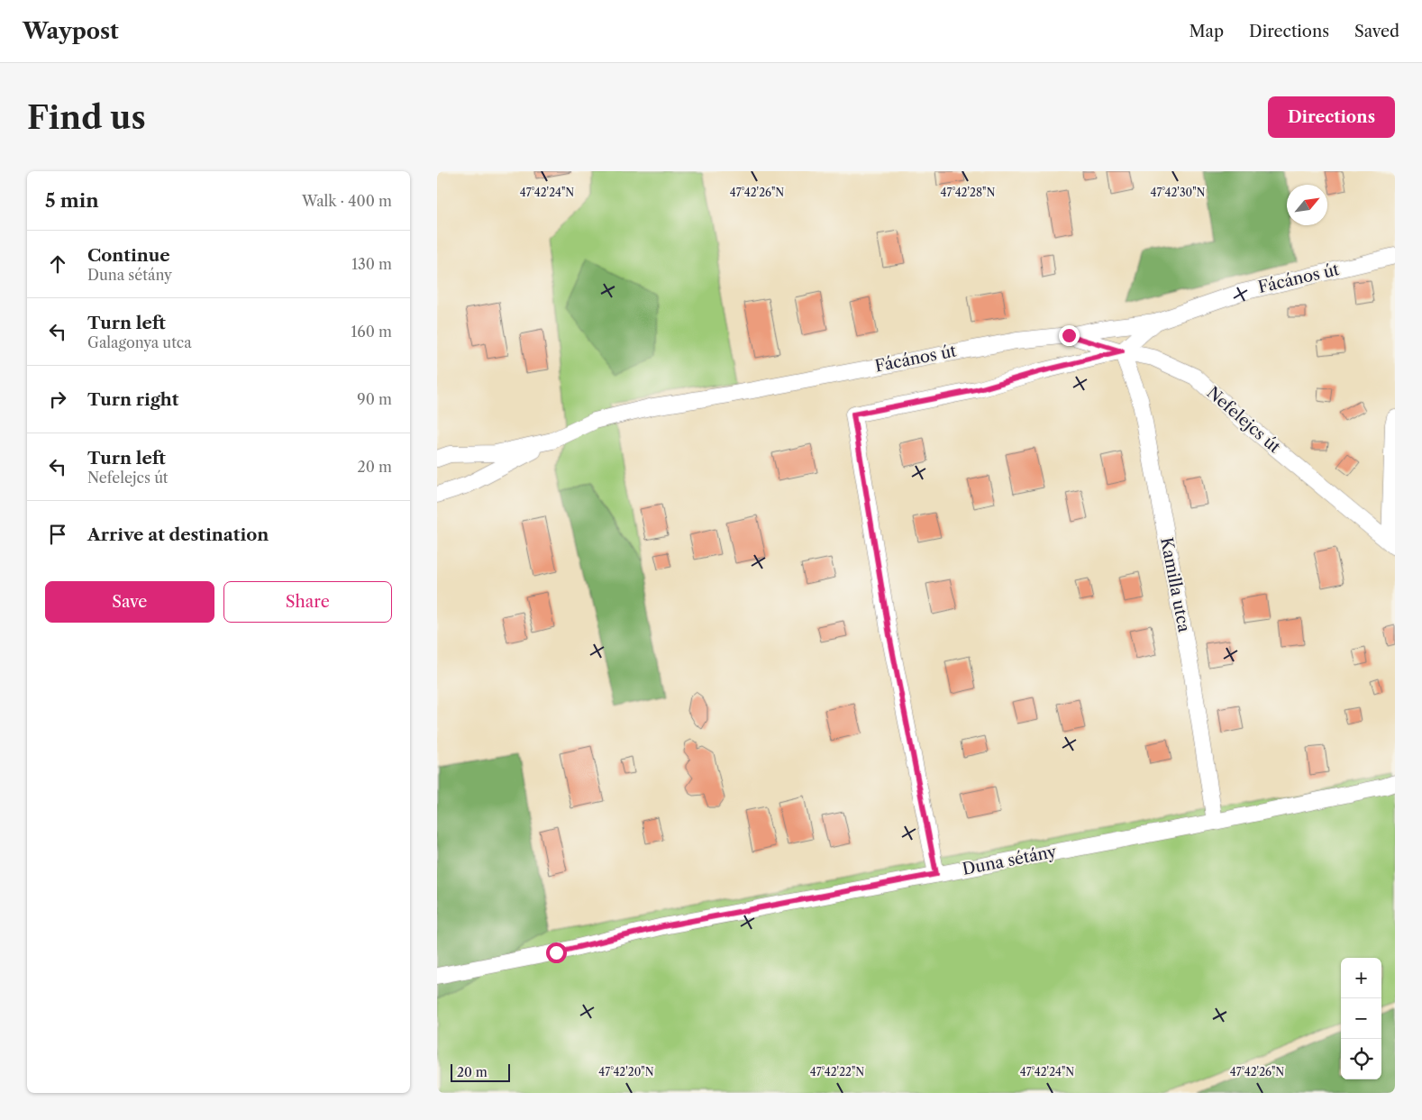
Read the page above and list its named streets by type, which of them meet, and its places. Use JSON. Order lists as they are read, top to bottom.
{
  "streets": {
    "street": [
      "Fácános út",
      "Nefelejcs út",
      "Kamilla utca",
      "Duna sétány"
    ]
  },
  "crossings": [
    ["Fácános út", "Nefelejcs út"],
    ["Nefelejcs út", "Kamilla utca"],
    ["Kamilla utca", "Duna sétány"]
  ],
  "scale_bar": "20 m",
  "north": "top right",
  "page": {
    "header": "Waypost",
    "nav": ["Map", "Directions", "Saved"],
    "buttons": [
      "Directions",
      ["Save", "Share"]
    ],
    "title": "Find us",
    "heading": ["5 min", "Walk · 400 m"],
    "list": [
      ["Continue", "Duna sétány", "130 m"],
      ["Turn left", "Galagonya utca", "160 m"],
      ["Turn right", "90 m"],
      ["Turn left", "Nefelejcs út", "20 m"],
      "Arrive at destination"
    ],
    "map_buttons": ["+", "−"],
    "scale": "20 m"
  },
  "coordinates": [
    "47°42'24\"N",
    "47°42'26\"N",
    "47°42'28\"N",
    "47°42'30\"N",
    "47°42'20\"N",
    "47°42'22\"N"
  ]
}
